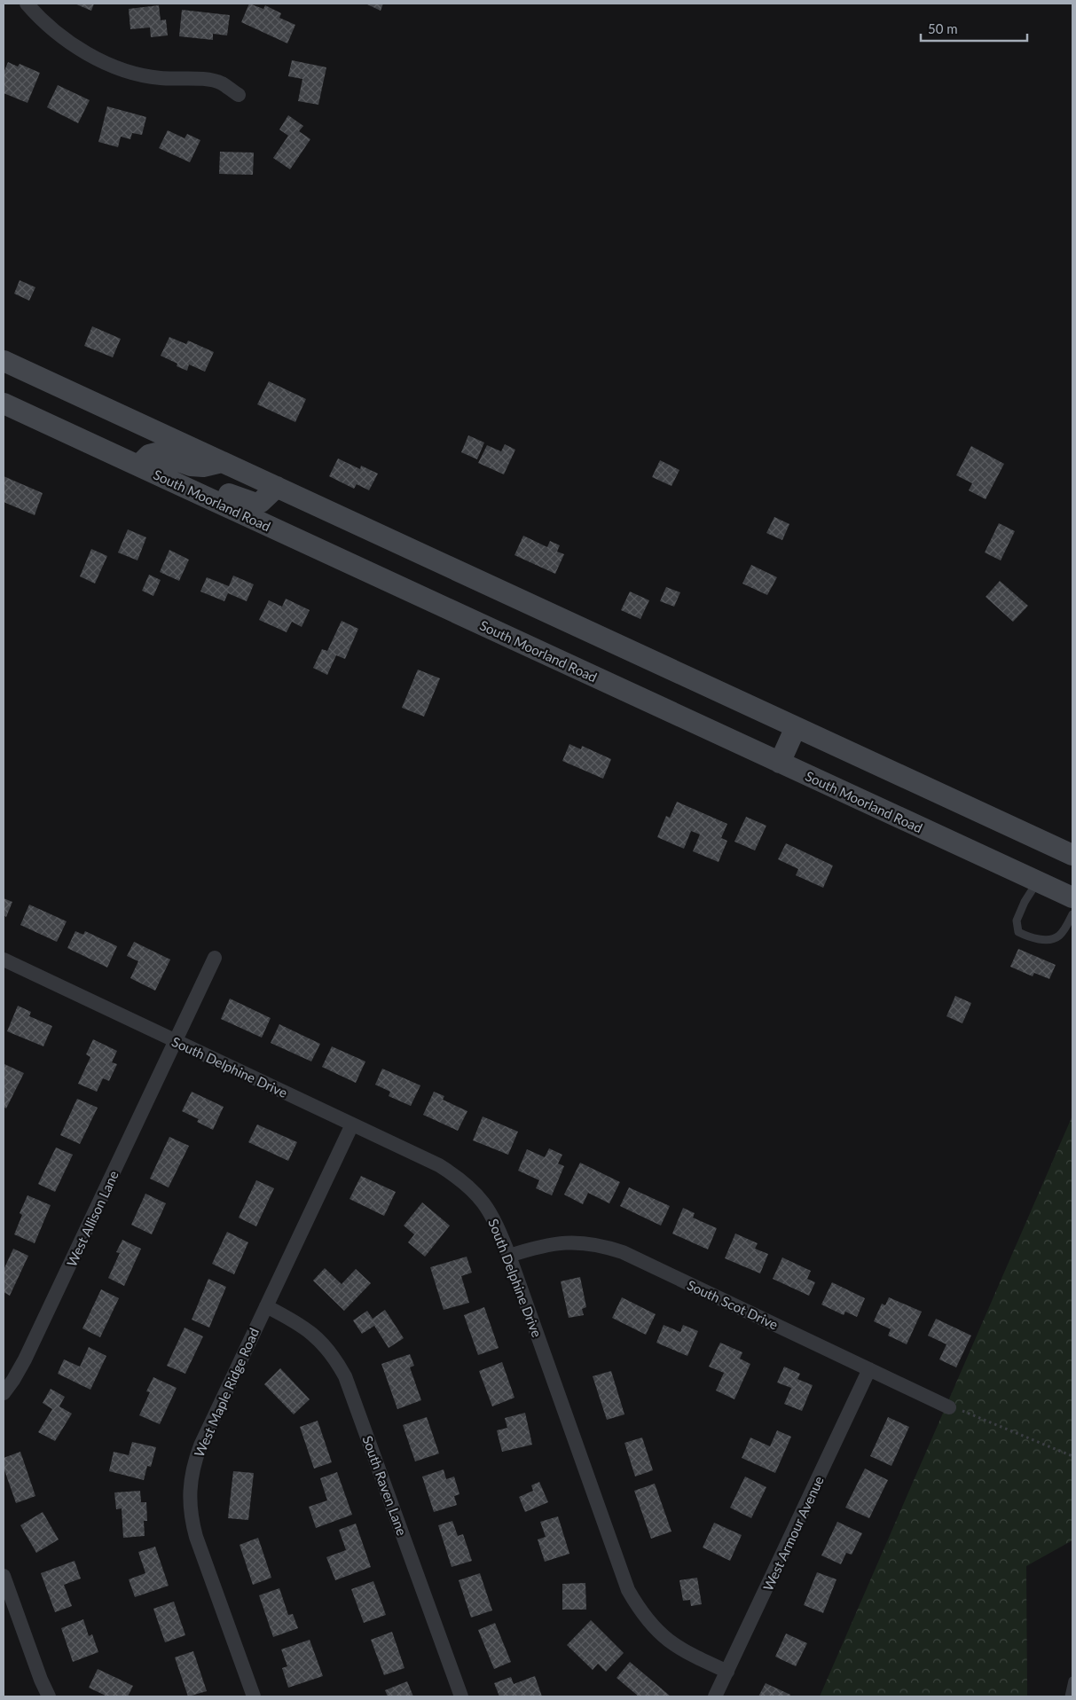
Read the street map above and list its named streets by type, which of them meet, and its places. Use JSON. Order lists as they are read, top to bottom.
{
  "streets": {
    "main road": ["South Moorland Road"],
    "street": [
      "South Delphine Drive",
      "West Allison Lane",
      "South Scot Drive",
      "West Maple Ridge Road",
      "South Raven Lane",
      "West Armour Avenue"
    ]
  },
  "crossings": [
    ["South Delphine Drive", "West Allison Lane"],
    ["South Delphine Drive", "South Scot Drive"],
    ["South Delphine Drive", "West Maple Ridge Road"],
    ["South Delphine Drive", "West Armour Avenue"],
    ["South Scot Drive", "West Armour Avenue"],
    ["West Maple Ridge Road", "South Raven Lane"]
  ],
  "scale_bar": "50 m"
}
